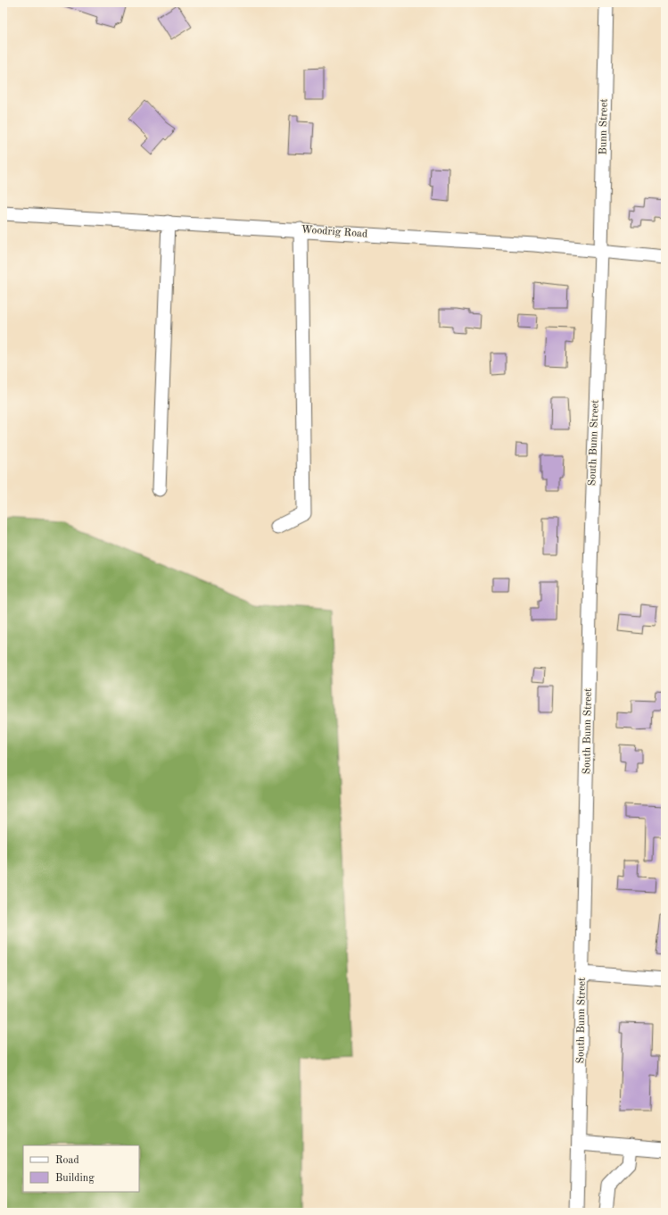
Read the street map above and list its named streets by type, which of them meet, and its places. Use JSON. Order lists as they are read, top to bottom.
{
  "streets": {
    "street": ["Bunn Street", "Woodrig Road", "South Bunn Street"]
  },
  "crossings": [
    ["Bunn Street", "Woodrig Road"],
    ["Bunn Street", "South Bunn Street"],
    ["Woodrig Road", "South Bunn Street"]
  ],
  "legend": ["Road", "Building"]
}
